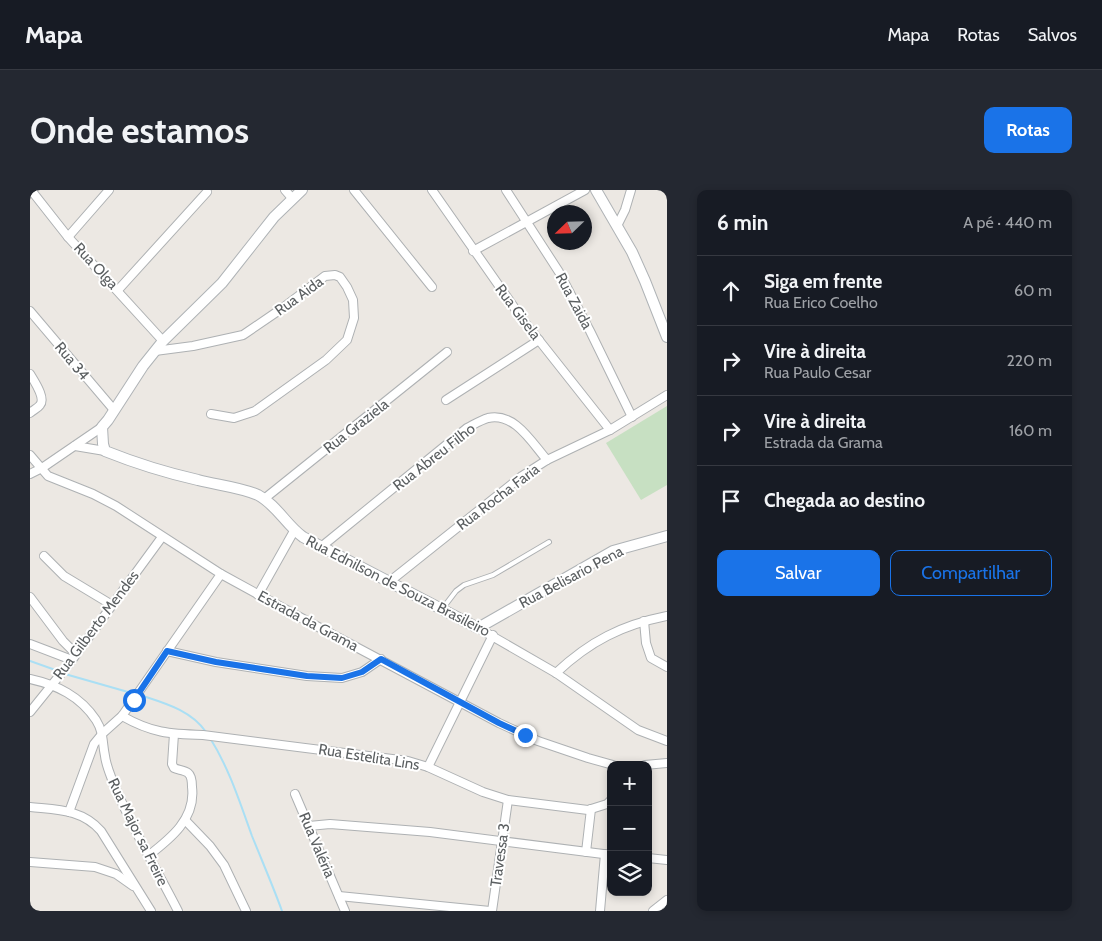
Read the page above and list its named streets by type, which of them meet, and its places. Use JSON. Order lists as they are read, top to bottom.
{
  "streets": {
    "street": [
      "Rua Olga",
      "Rua Aida",
      "Rua Zaida",
      "Rua Gisela",
      "Rua 34",
      "Rua Graziela",
      "Rua Abreu Filho",
      "Rua Rocha Faria",
      "Rua Belisario Pena",
      "Rua Ednilson de Souza Brasileiro",
      "Estrada da Grama",
      "Rua Gilberto Mendes",
      "Rua Estelita Lins",
      "Rua Major sa Freire",
      "Rua Valéria",
      "Travessa 3"
    ]
  },
  "crossings": [
    ["Rua Zaida", "Rua Rocha Faria"],
    ["Rua Gisela", "Rua Rocha Faria"],
    ["Rua Graziela", "Rua Ednilson de Souza Brasileiro"],
    ["Rua Abreu Filho", "Rua Rocha Faria"],
    ["Rua Abreu Filho", "Rua Ednilson de Souza Brasileiro"],
    ["Rua Rocha Faria", "Rua Ednilson de Souza Brasileiro"],
    ["Rua Belisario Pena", "Rua Ednilson de Souza Brasileiro"],
    ["Estrada da Grama", "Rua Gilberto Mendes"],
    ["Rua Gilberto Mendes", "Rua Major sa Freire"],
    ["Rua Estelita Lins", "Travessa 3"],
    ["Rua Valéria", "Travessa 3"]
  ],
  "north": "bottom left",
  "page": {
    "header": "Mapa",
    "nav": ["Mapa", "Rotas", "Salvos"],
    "buttons": [
      "Rotas",
      ["Salvar", "Compartilhar"]
    ],
    "title": "Onde estamos",
    "heading": ["6 min", "A pé · 440 m"],
    "list": [
      ["Siga em frente", "Rua Erico Coelho", "60 m"],
      ["Vire à direita", "Rua Paulo Cesar", "220 m"],
      ["Vire à direita", "Estrada da Grama", "160 m"],
      "Chegada ao destino"
    ],
    "map_buttons": ["+", "−"]
  }
}
